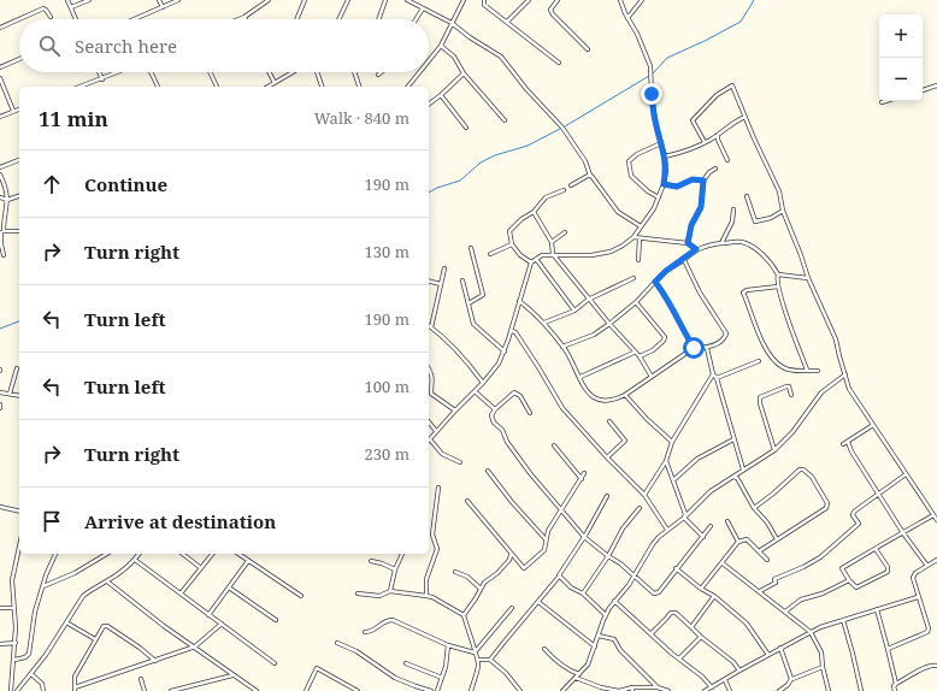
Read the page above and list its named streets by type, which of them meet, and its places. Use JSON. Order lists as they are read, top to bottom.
{
  "page": {
    "map_buttons": ["+", "−"],
    "search": "Search here",
    "heading": ["11 min", "Walk · 840 m"],
    "list": [
      ["Continue", "190 m"],
      ["Turn right", "130 m"],
      ["Turn left", "190 m"],
      ["Turn left", "100 m"],
      ["Turn right", "230 m"],
      "Arrive at destination"
    ]
  }
}
